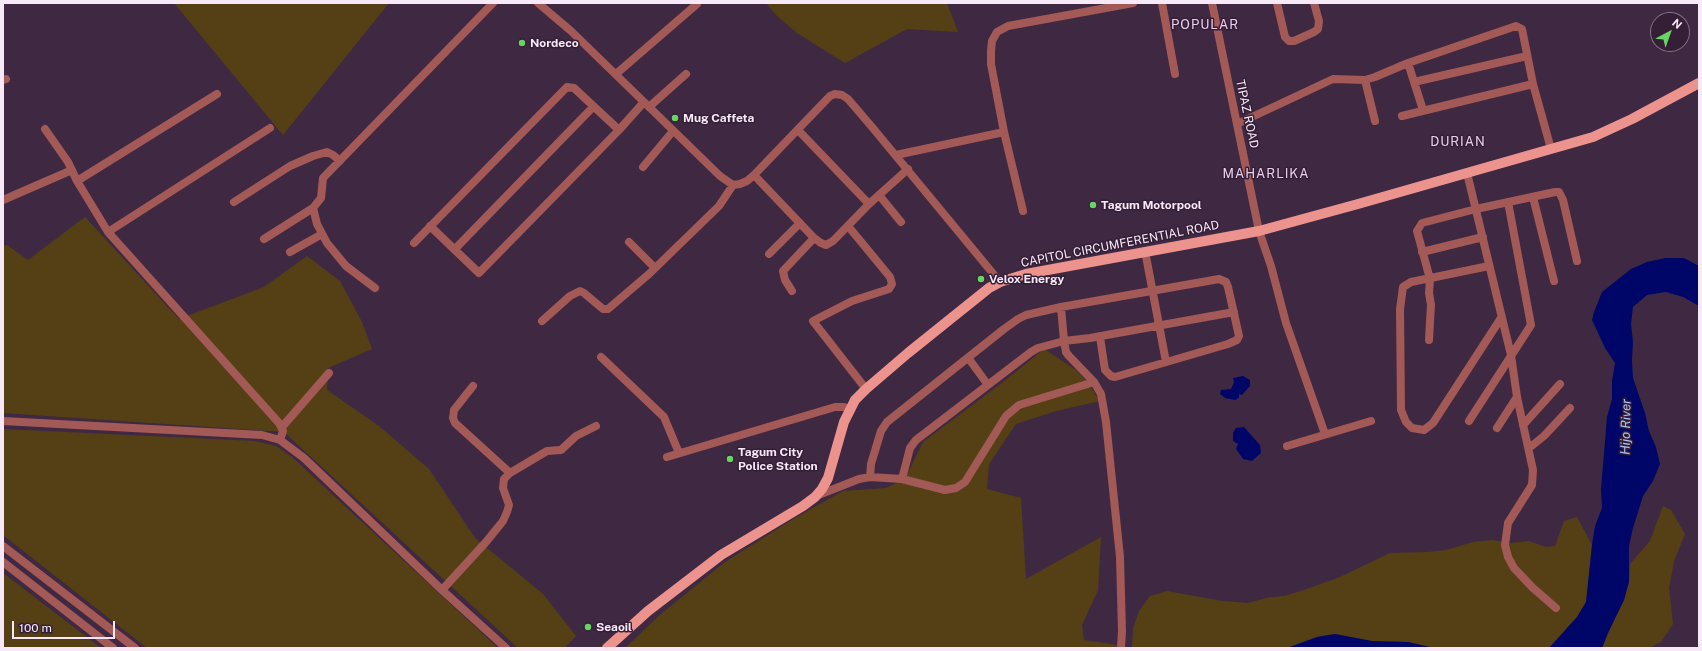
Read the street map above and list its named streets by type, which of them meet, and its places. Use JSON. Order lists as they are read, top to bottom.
{
  "streets": {
    "main road": ["CAPITOL CIRCUMFERENTIAL ROAD"],
    "street": ["TIPAZ ROAD"]
  },
  "crossings": [
    ["TIPAZ ROAD", "CAPITOL CIRCUMFERENTIAL ROAD"]
  ],
  "districts": ["POPULAR", "DURIAN", "MAHARLIKA"],
  "water": ["Hijo River"],
  "places": [
    "Nordeco",
    "Mug Caffeta",
    "Tagum Motorpool",
    "Velox Energy",
    "Tagum City Police Station",
    "Seaoil"
  ],
  "scale_bar": "100 m",
  "north": "top right"
}
